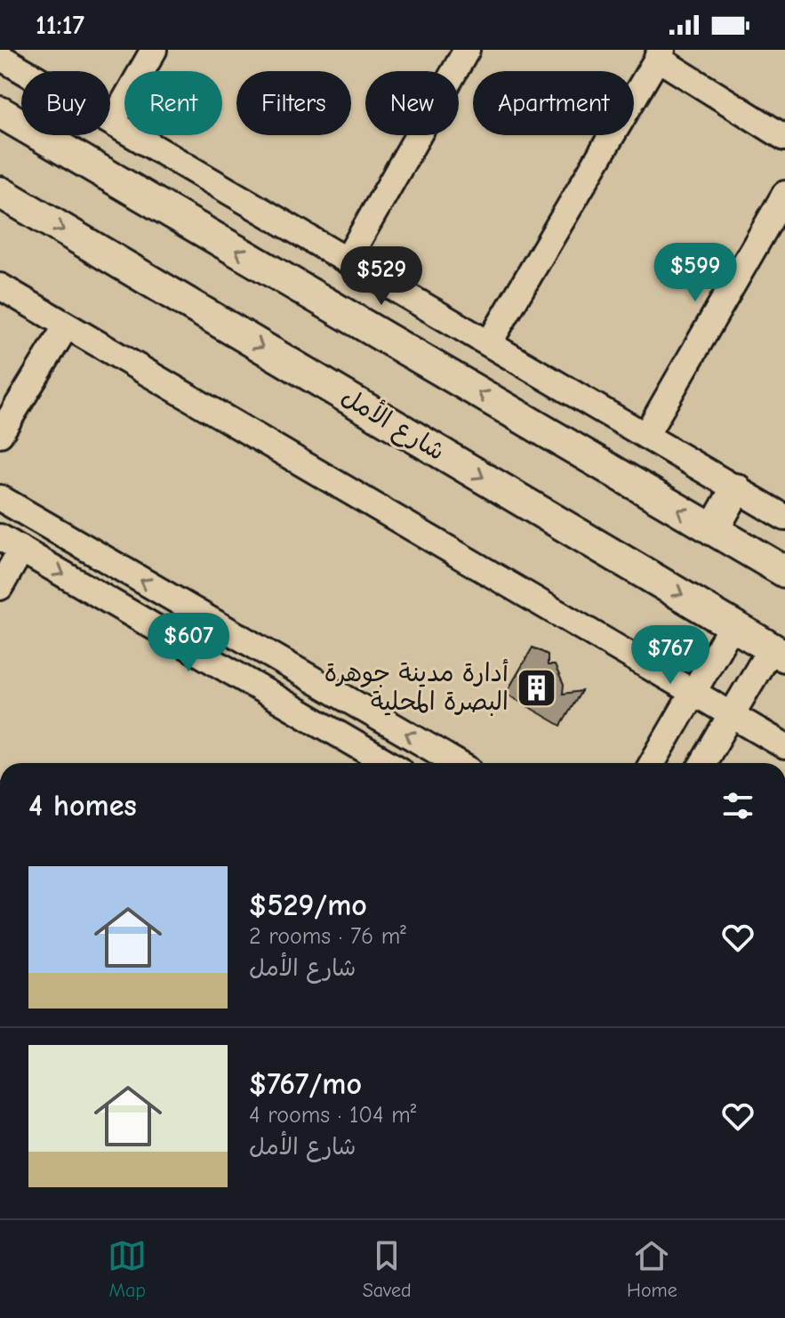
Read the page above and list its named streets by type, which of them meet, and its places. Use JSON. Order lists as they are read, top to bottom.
{
  "streets": {
    "main road": ["شارع الأمل"]
  },
  "places": {
    "building": ["أدارة مدينة جوهرة البصرة المحلية"]
  },
  "page": {
    "status": "11:17",
    "chip": [
      "Buy",
      "Rent",
      "Filters",
      "New",
      "Apartment"
    ],
    "price": [
      "$599",
      "$529",
      "$607",
      "$767"
    ],
    "heading": "4 homes",
    "list": [
      {
        "name": "$529/mo",
        "note": "2 rooms · 76 m² · شارع الأمل"
      },
      {
        "name": "$767/mo",
        "note": "4 rooms · 104 m² · شارع الأمل"
      }
    ],
    "tabs": ["Map", "Saved", "Home"]
  }
}
